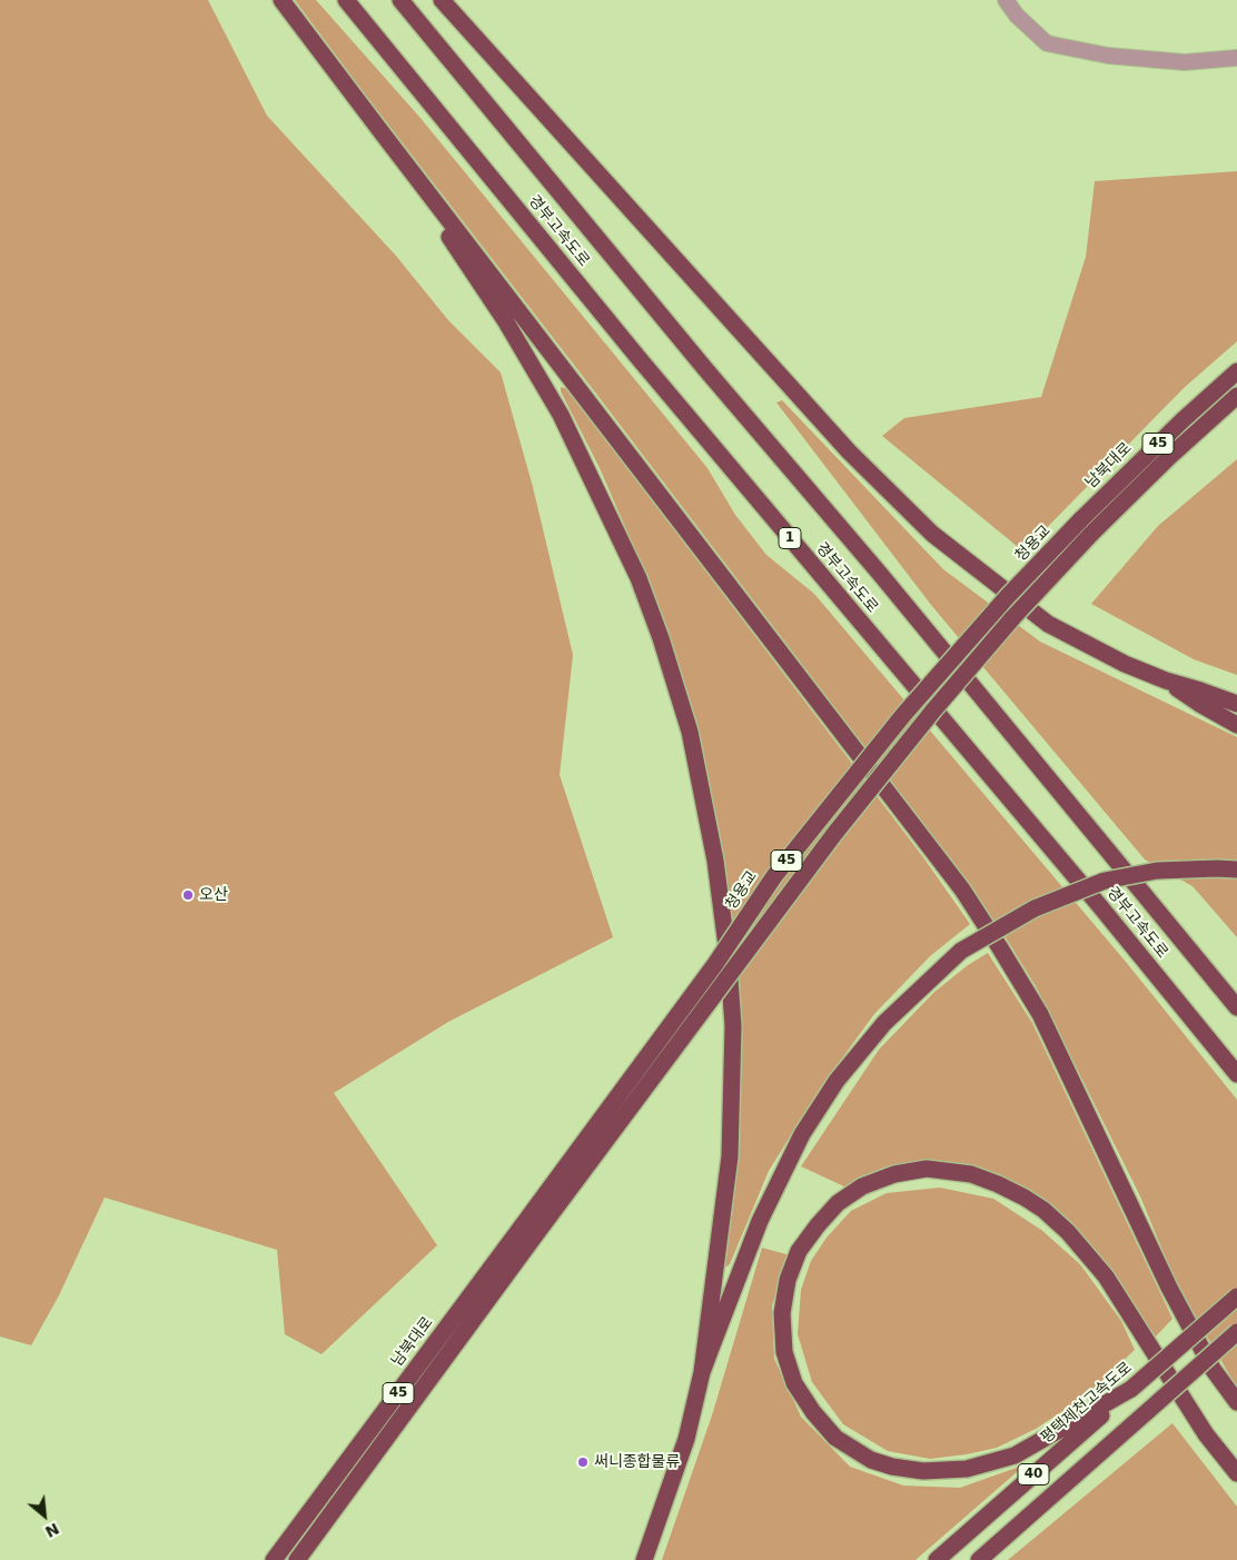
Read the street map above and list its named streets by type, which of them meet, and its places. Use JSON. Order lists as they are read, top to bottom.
{
  "streets": {
    "highway": [
      "경부고속도로",
      "45",
      "남북대로",
      "1",
      "청용교",
      "평택제천고속도로",
      "40"
    ]
  },
  "crossings": [
    ["45", "남북대로"],
    ["45", "청용교"],
    ["남북대로", "청용교"]
  ],
  "places": ["오산", "써니종합물류"],
  "north": "bottom right"
}
